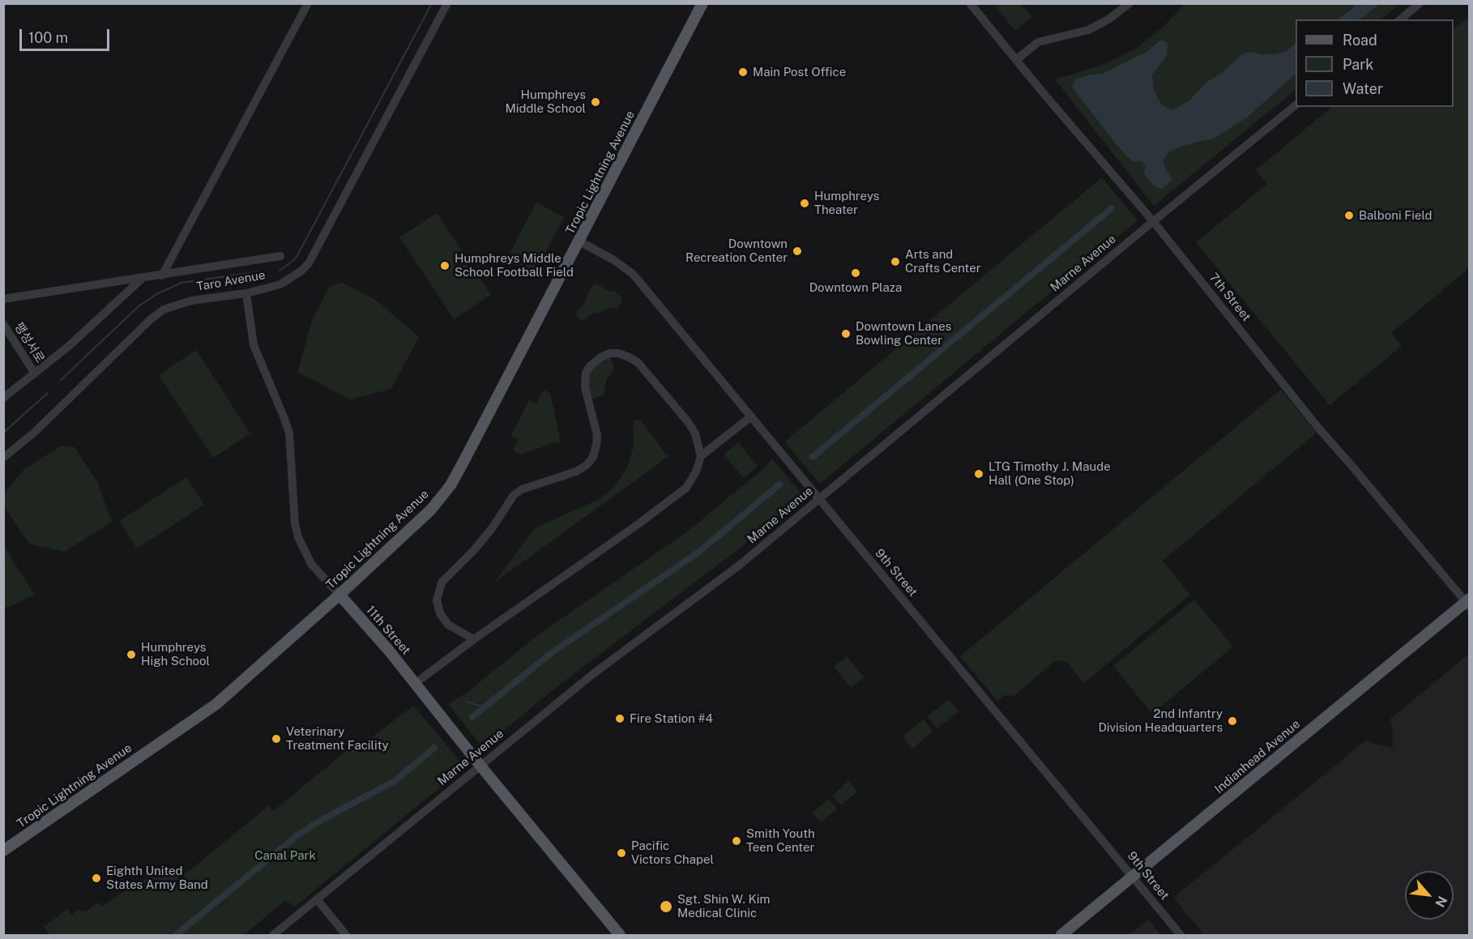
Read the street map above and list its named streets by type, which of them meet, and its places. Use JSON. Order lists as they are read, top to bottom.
{
  "streets": {
    "main road": ["Tropic Lightning Avenue", "11th Street", "Indianhead Avenue"],
    "street": [
      "Marne Avenue",
      "Taro Avenue",
      "7th Street",
      "팽성서로",
      "9th Street"
    ]
  },
  "crossings": [
    ["Tropic Lightning Avenue", "9th Street"],
    ["Tropic Lightning Avenue", "11th Street"],
    ["Marne Avenue", "7th Street"],
    ["Marne Avenue", "9th Street"],
    ["Marne Avenue", "11th Street"],
    ["Taro Avenue", "11th Street"],
    ["7th Street", "Indianhead Avenue"],
    ["9th Street", "Indianhead Avenue"]
  ],
  "parks": ["Canal Park"],
  "places": [
    "Main Post Office",
    "Humphreys Middle School",
    "Humphreys Theater",
    "Balboni Field",
    "Downtown Recreation Center",
    "Arts and Crafts Center",
    "Humphreys Middle School Football Field",
    "Downtown Plaza",
    "Downtown Lanes Bowling Center",
    "LTG Timothy J. Maude Hall (One Stop)",
    "Humphreys High School",
    "Fire Station #4",
    "2nd Infantry Division Headquarters",
    "Veterinary Treatment Facility",
    "Smith Youth Teen Center",
    "Pacific Victors Chapel",
    "Eighth United States Army Band",
    "Sgt. Shin W. Kim Medical Clinic"
  ],
  "legend": ["Road", "Park", "Water"],
  "scale_bar": "100 m",
  "north": "bottom right"
}
